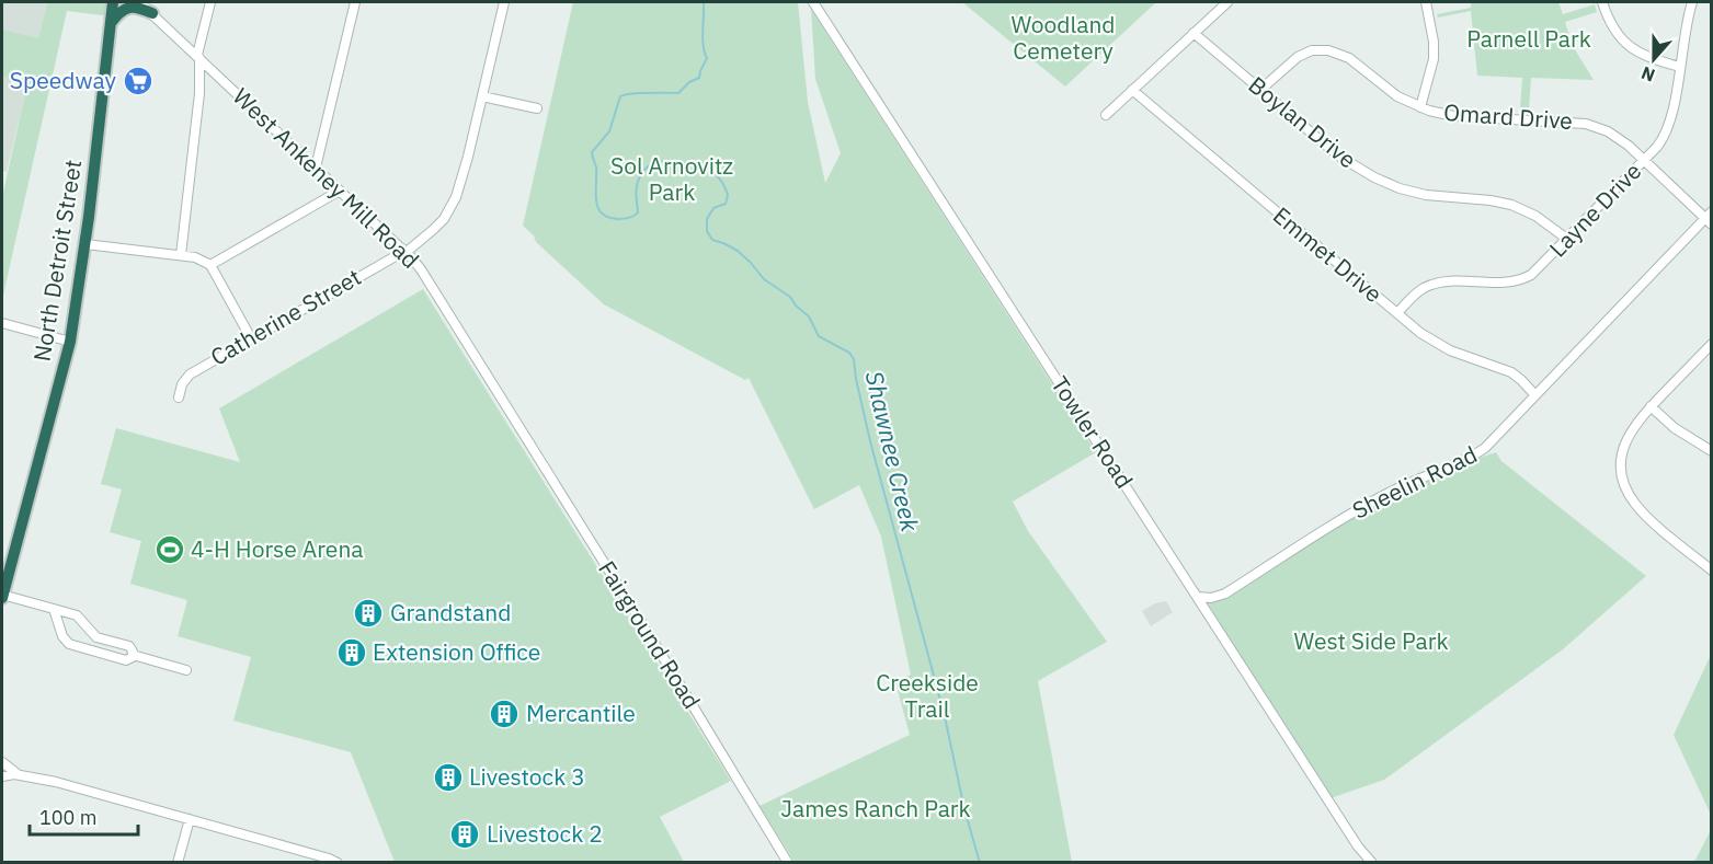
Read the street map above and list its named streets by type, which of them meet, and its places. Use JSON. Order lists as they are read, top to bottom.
{
  "streets": {
    "highway": ["North Detroit Street"],
    "street": [
      "Omard Drive",
      "Boylan Drive",
      "West Ankeney Mill Road",
      "Layne Drive",
      "Emmet Drive",
      "Catherine Street",
      "Towler Road",
      "Sheelin Road",
      "Fairground Road"
    ]
  },
  "crossings": [
    ["Omard Drive", "Boylan Drive"],
    ["Omard Drive", "Layne Drive"],
    ["Omard Drive", "Sheelin Road"],
    ["Boylan Drive", "Layne Drive"],
    ["West Ankeney Mill Road", "Catherine Street"],
    ["West Ankeney Mill Road", "Fairground Road"],
    ["Layne Drive", "Emmet Drive"],
    ["Emmet Drive", "Sheelin Road"],
    ["Towler Road", "Sheelin Road"]
  ],
  "water": ["Shawnee Creek"],
  "parks": [
    "Woodland Cemetery",
    "Parnell Park",
    "Sol Arnovitz Park",
    "West Side Park",
    "Creekside Trail",
    "James Ranch Park"
  ],
  "places": {
    "supermarket": ["Speedway"],
    "sports": ["4-H Horse Arena"],
    "building": [
      "Grandstand",
      "Extension Office",
      "Mercantile",
      "Livestock 3",
      "Livestock 2"
    ]
  },
  "scale_bar": "100 m",
  "north": "bottom"
}
